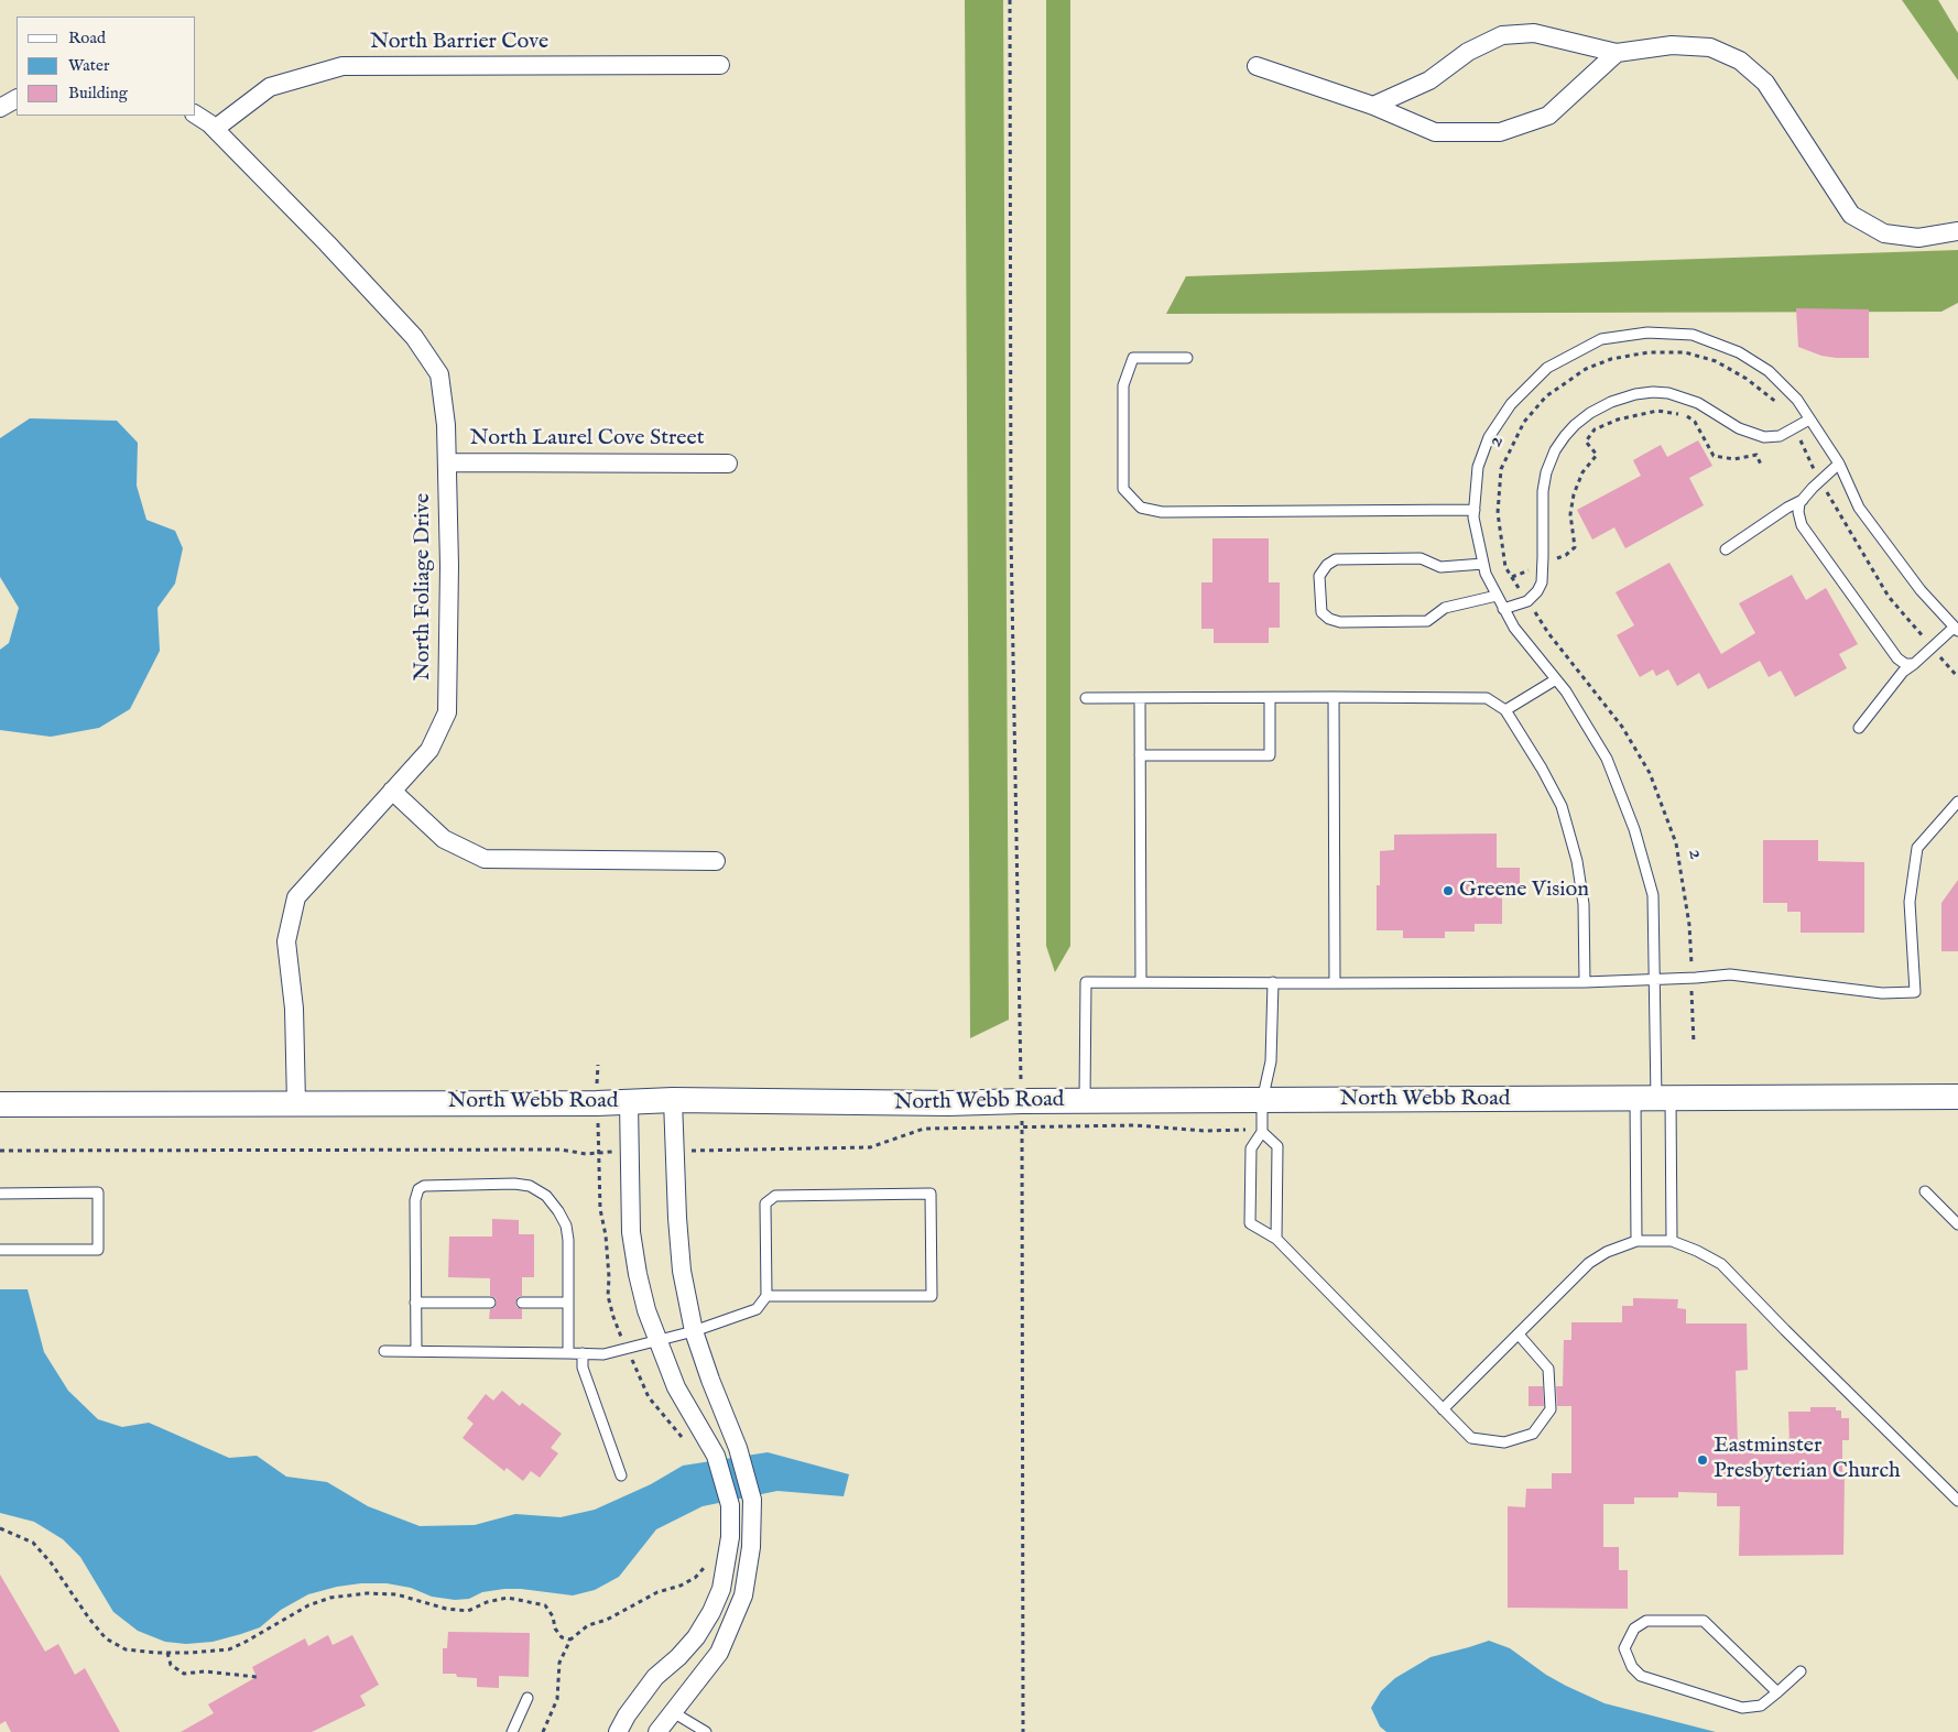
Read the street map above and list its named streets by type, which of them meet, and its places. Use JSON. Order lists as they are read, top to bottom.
{
  "streets": {
    "main road": ["North Webb Road"],
    "street": ["North Barrier Cove", "North Laurel Cove Street", "North Foliage Drive"],
    "path": ["2"]
  },
  "crossings": [
    ["North Barrier Cove", "North Foliage Drive"],
    ["North Laurel Cove Street", "North Foliage Drive"],
    ["North Foliage Drive", "North Webb Road"]
  ],
  "places": ["Greene Vision", "Eastminster Presbyterian Church"],
  "legend": ["Road", "Water", "Building"]
}
